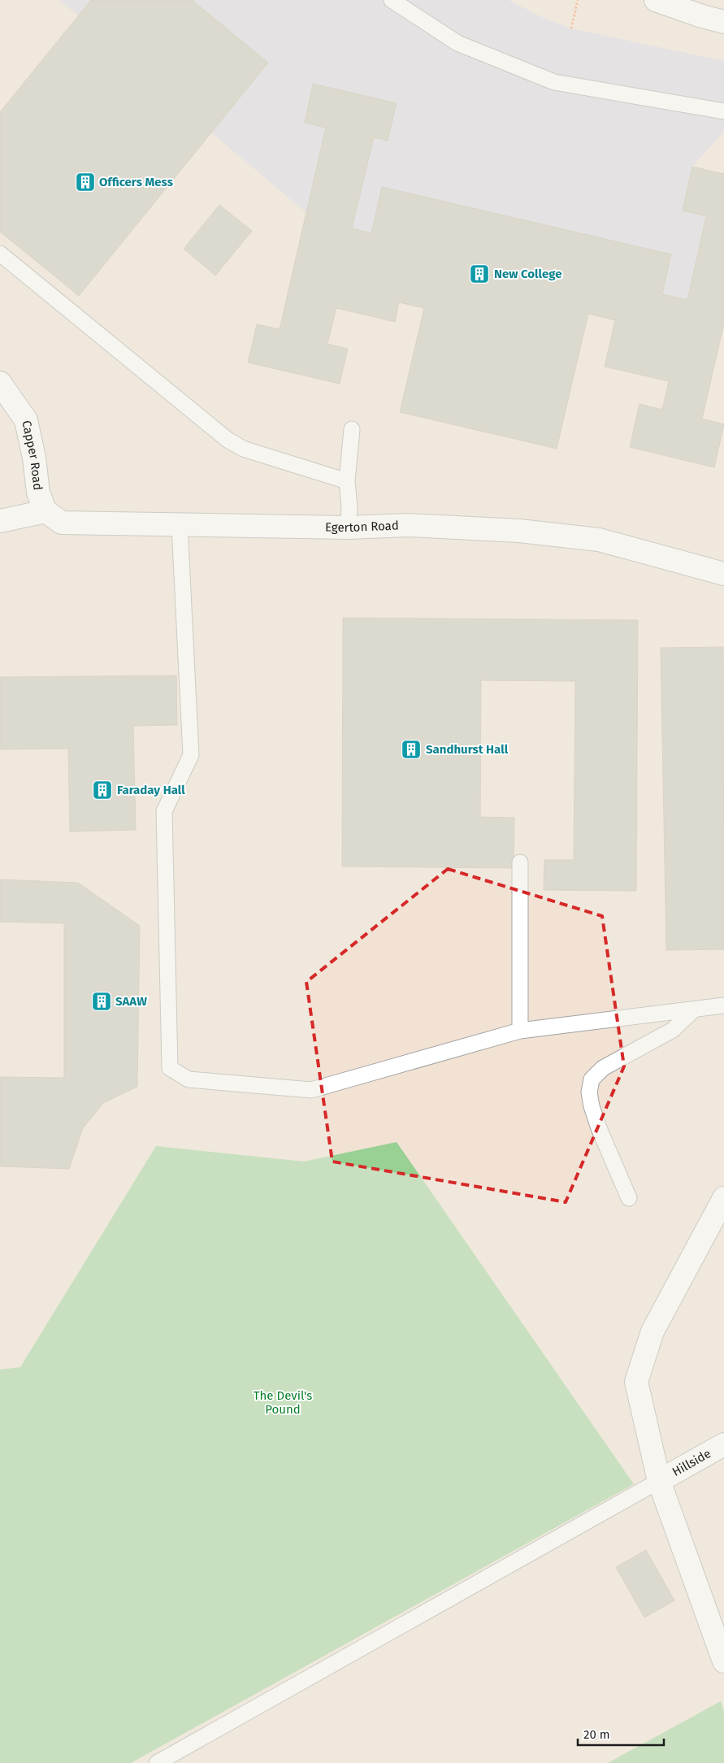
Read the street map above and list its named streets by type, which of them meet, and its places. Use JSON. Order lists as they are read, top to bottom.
{
  "streets": {
    "street": ["Capper Road", "Egerton Road", "Hillside"]
  },
  "crossings": [
    ["Capper Road", "Egerton Road"]
  ],
  "parks": ["The Devil's Pound"],
  "places": {
    "building": [
      "Officers Mess",
      "New College",
      "Sandhurst Hall",
      "Faraday Hall",
      "SAAW"
    ]
  },
  "scale_bar": "20 m"
}
